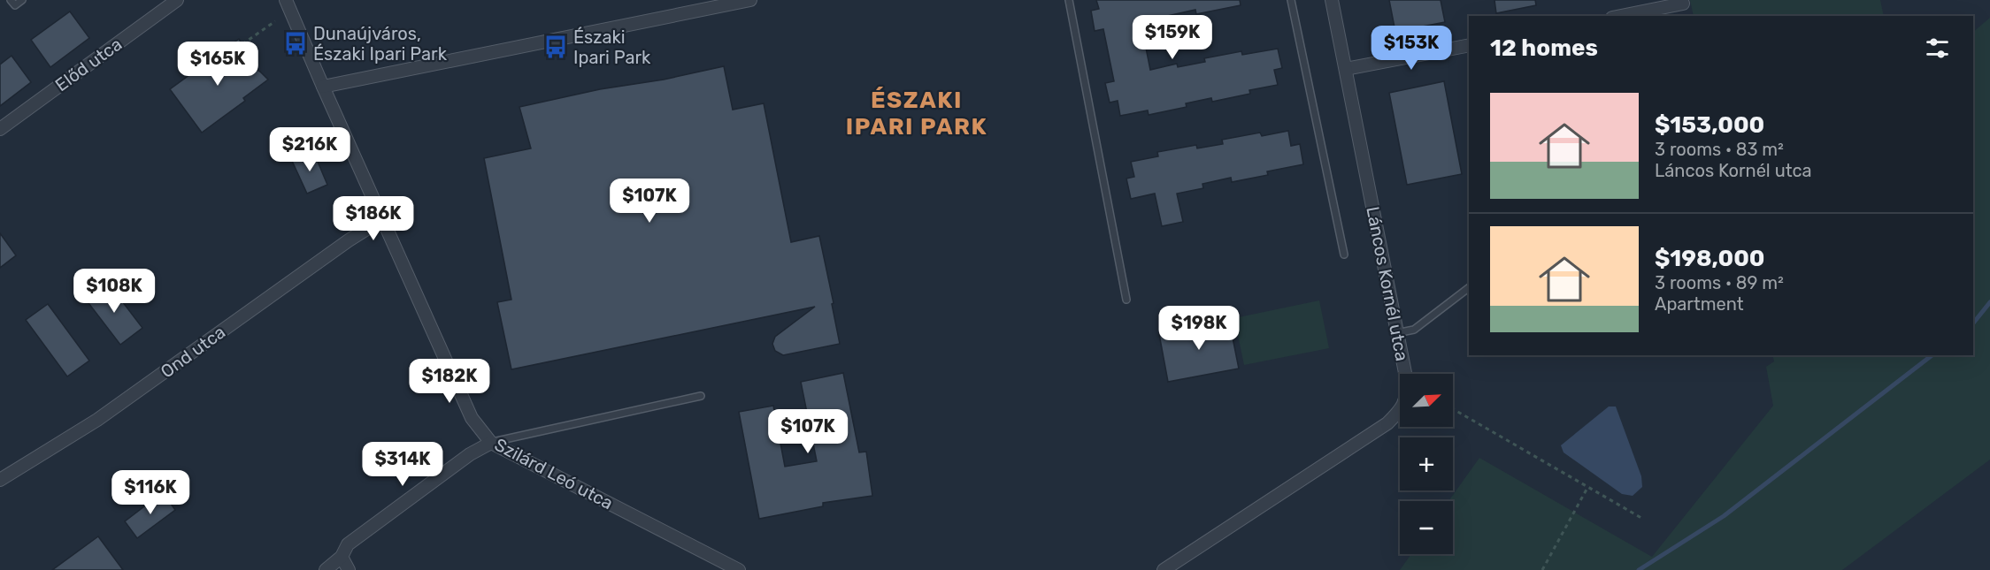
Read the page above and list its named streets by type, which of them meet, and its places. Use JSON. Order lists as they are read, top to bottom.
{
  "streets": {
    "street": [
      "Előd utca",
      "Láncos Kornél utca",
      "Ond utca",
      "Szilárd Leó utca"
    ]
  },
  "crossings": [
    ["Ond utca", "Szilárd Leó utca"]
  ],
  "districts": ["ÉSZAKI IPARI PARK"],
  "places": {
    "bus stop": ["Dunaújváros, Északi Ipari Park", "Északi Ipari Park"]
  },
  "north": "top right",
  "page": {
    "price": [
      "$159K",
      "$153K",
      "$165K",
      "$216K",
      "$107K",
      "$186K",
      "$108K",
      "$198K",
      "$182K",
      "$107K",
      "$314K",
      "$116K"
    ],
    "heading": "12 homes",
    "list": [
      {
        "name": "$153,000",
        "note": "3 rooms · 83 m² · Láncos Kornél utca"
      },
      {
        "name": "$198,000",
        "note": "3 rooms · 89 m² · Apartment"
      }
    ],
    "map_buttons": ["+", "−"]
  }
}
